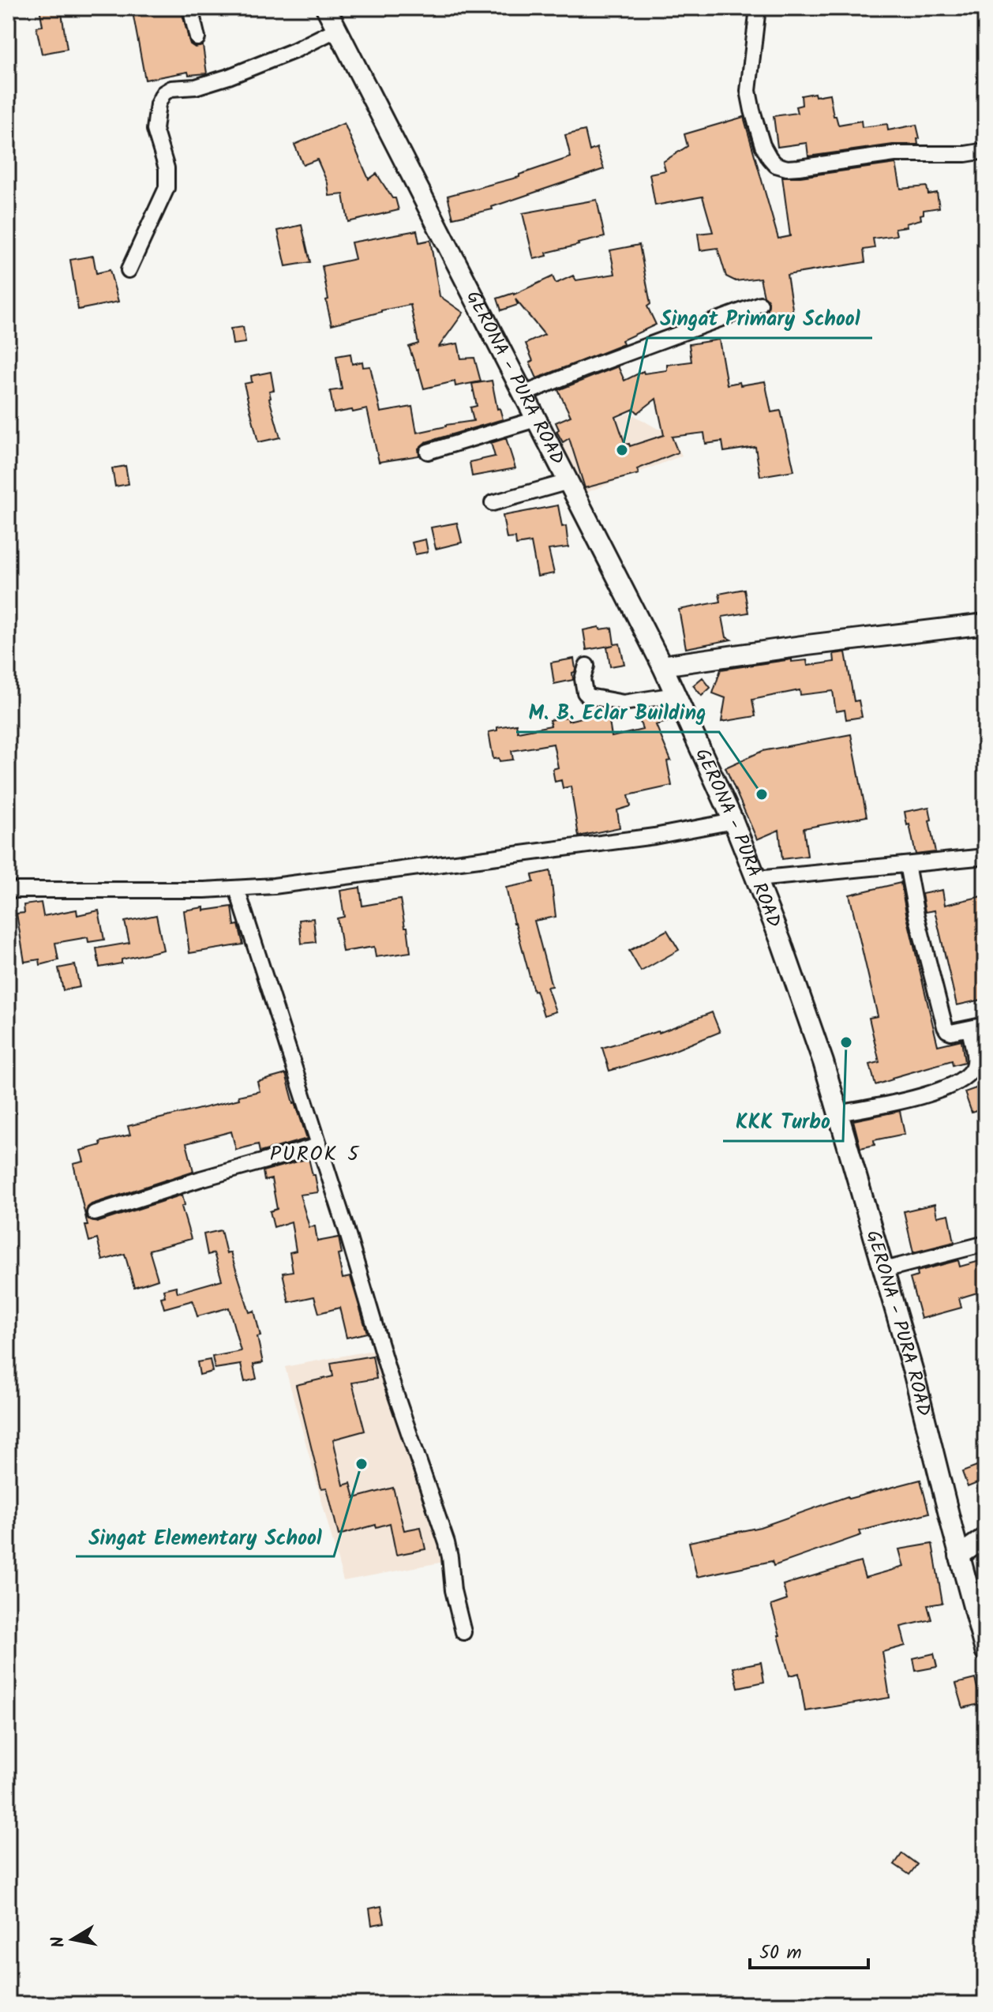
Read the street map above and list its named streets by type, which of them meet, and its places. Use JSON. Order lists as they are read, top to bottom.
{
  "streets": {
    "main road": ["GERONA - PURA ROAD"]
  },
  "districts": ["PUROK 5"],
  "places": [
    "Singat Primary School",
    "M. B. Eclar Building",
    "KKK Turbo",
    "Singat Elementary School"
  ],
  "scale_bar": "50 m",
  "north": "left"
}
